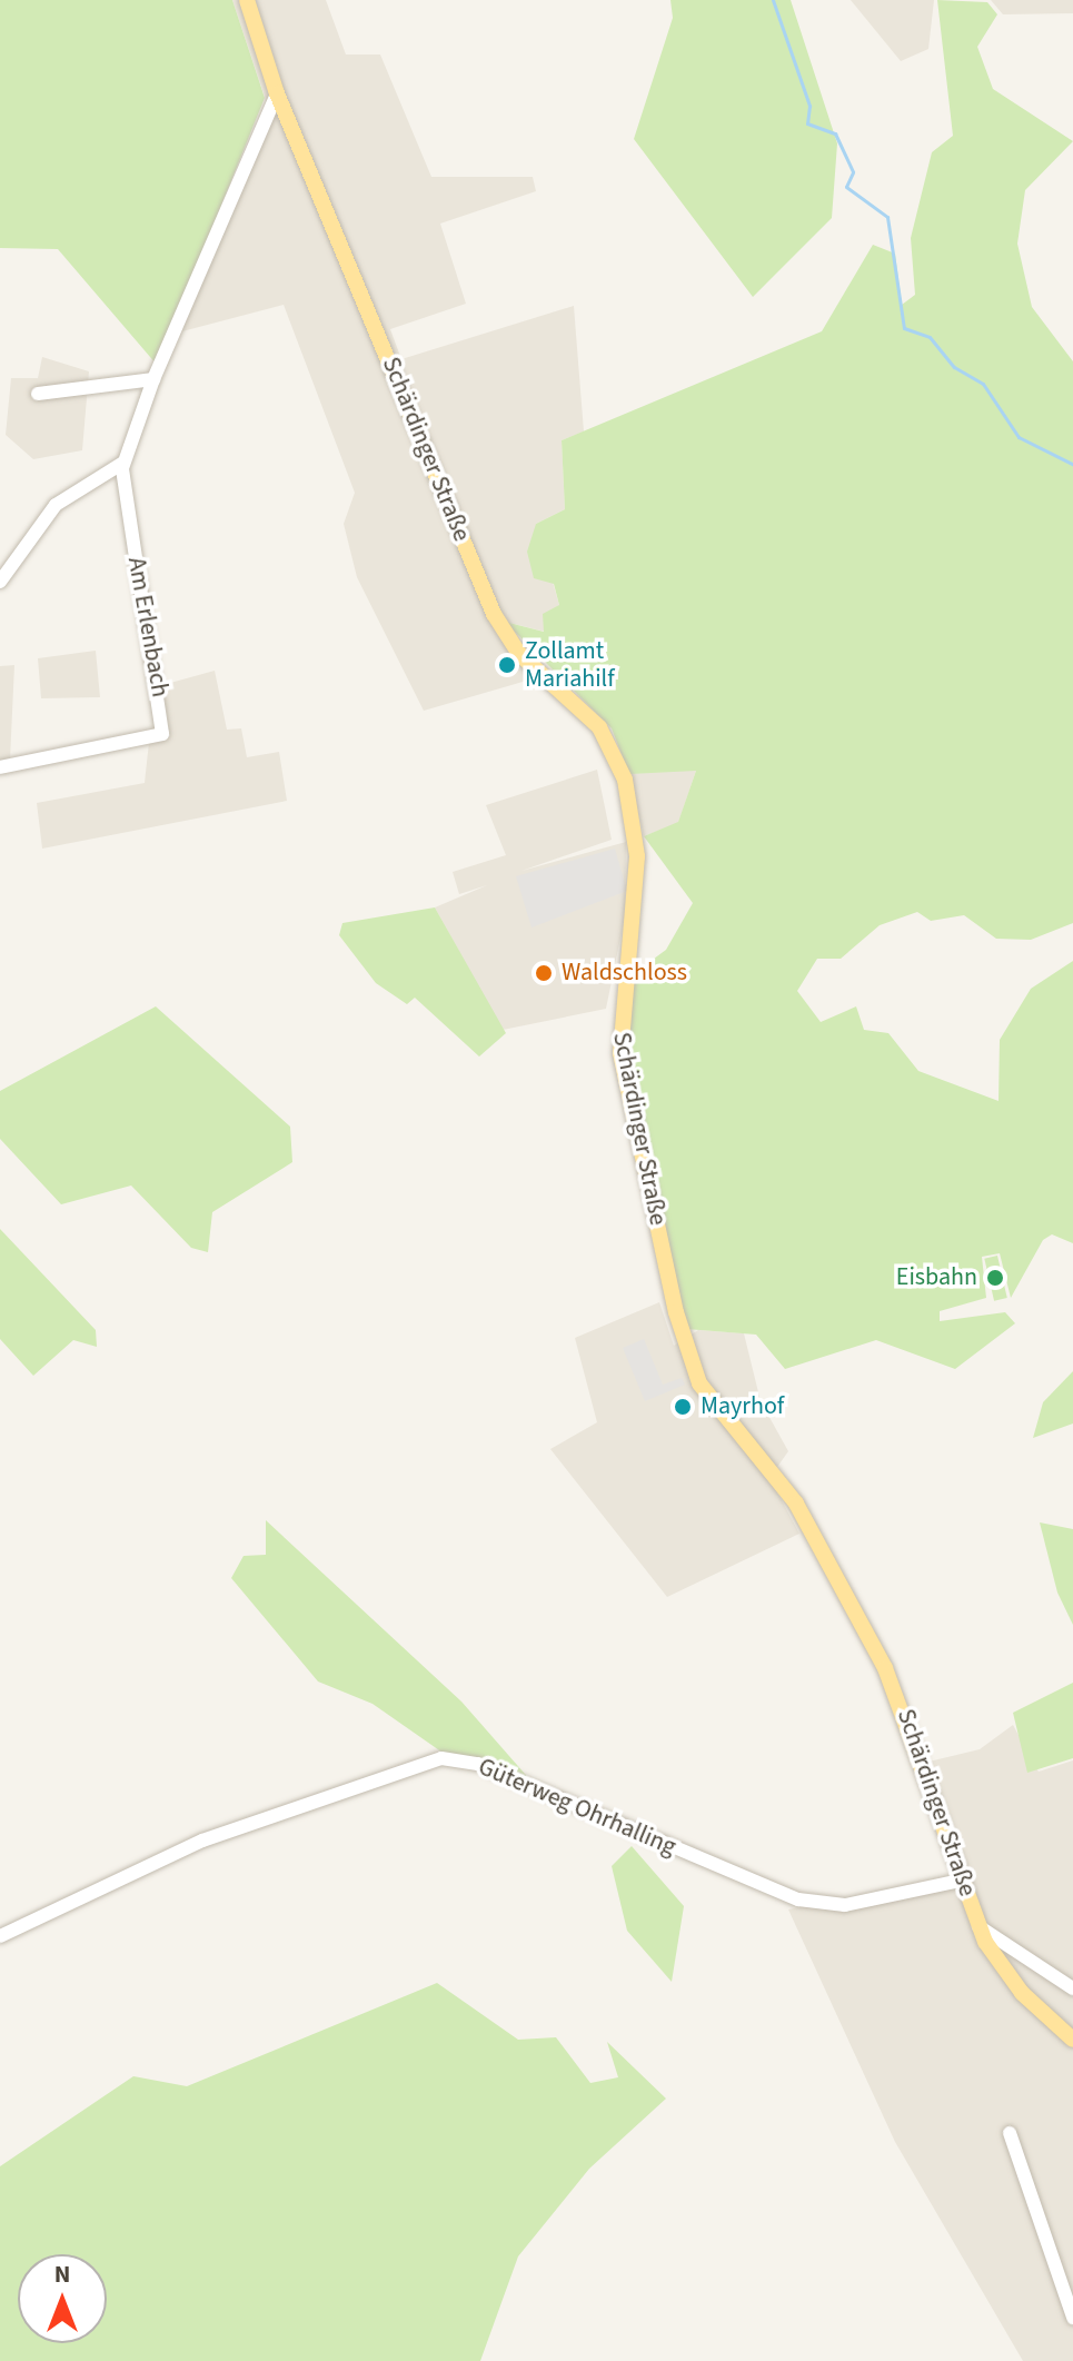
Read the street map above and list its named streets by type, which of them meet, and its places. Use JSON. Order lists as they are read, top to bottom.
{
  "streets": {
    "main road": ["Schärdinger Straße"],
    "street": ["Am Erlenbach", "Güterweg Ohrhalling"]
  },
  "crossings": [
    ["Schärdinger Straße", "Güterweg Ohrhalling"]
  ],
  "places": [
    "Zollamt Mariahilf",
    "Waldschloss",
    "Eisbahn",
    "Mayrhof"
  ],
  "north": "top"
}
